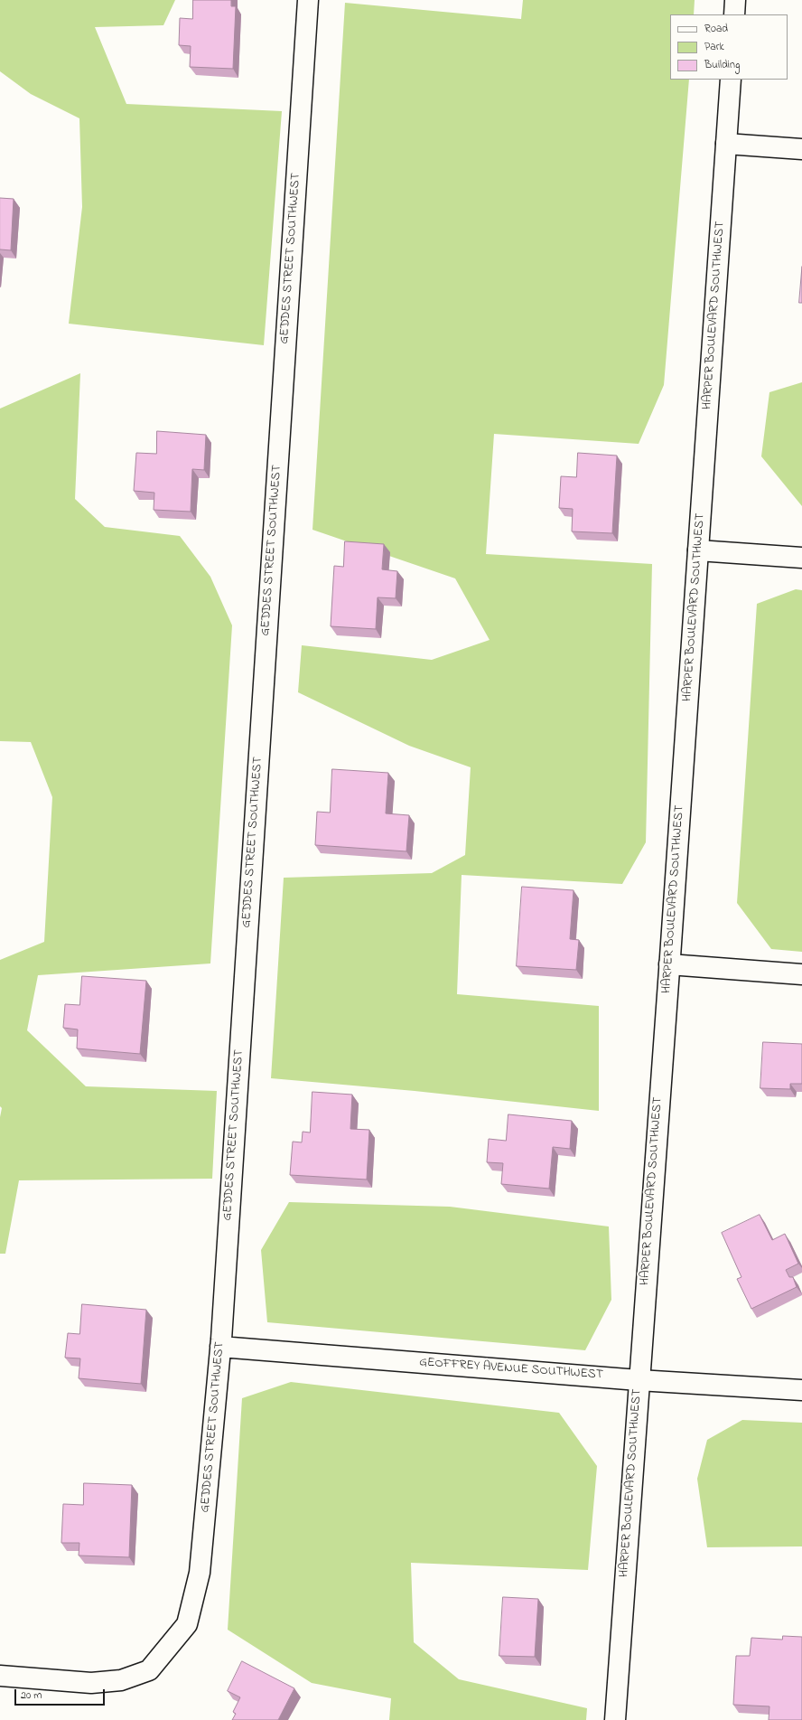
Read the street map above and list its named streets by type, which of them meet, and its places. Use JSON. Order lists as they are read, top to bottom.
{
  "streets": {
    "street": ["GEDDES STREET SOUTHWEST", "HARPER BOULEVARD SOUTHWEST", "GEOFFREY AVENUE SOUTHWEST"]
  },
  "crossings": [
    ["GEDDES STREET SOUTHWEST", "GEOFFREY AVENUE SOUTHWEST"],
    ["HARPER BOULEVARD SOUTHWEST", "GEOFFREY AVENUE SOUTHWEST"]
  ],
  "legend": ["Road", "Park", "Building"],
  "scale_bar": "20 m"
}
